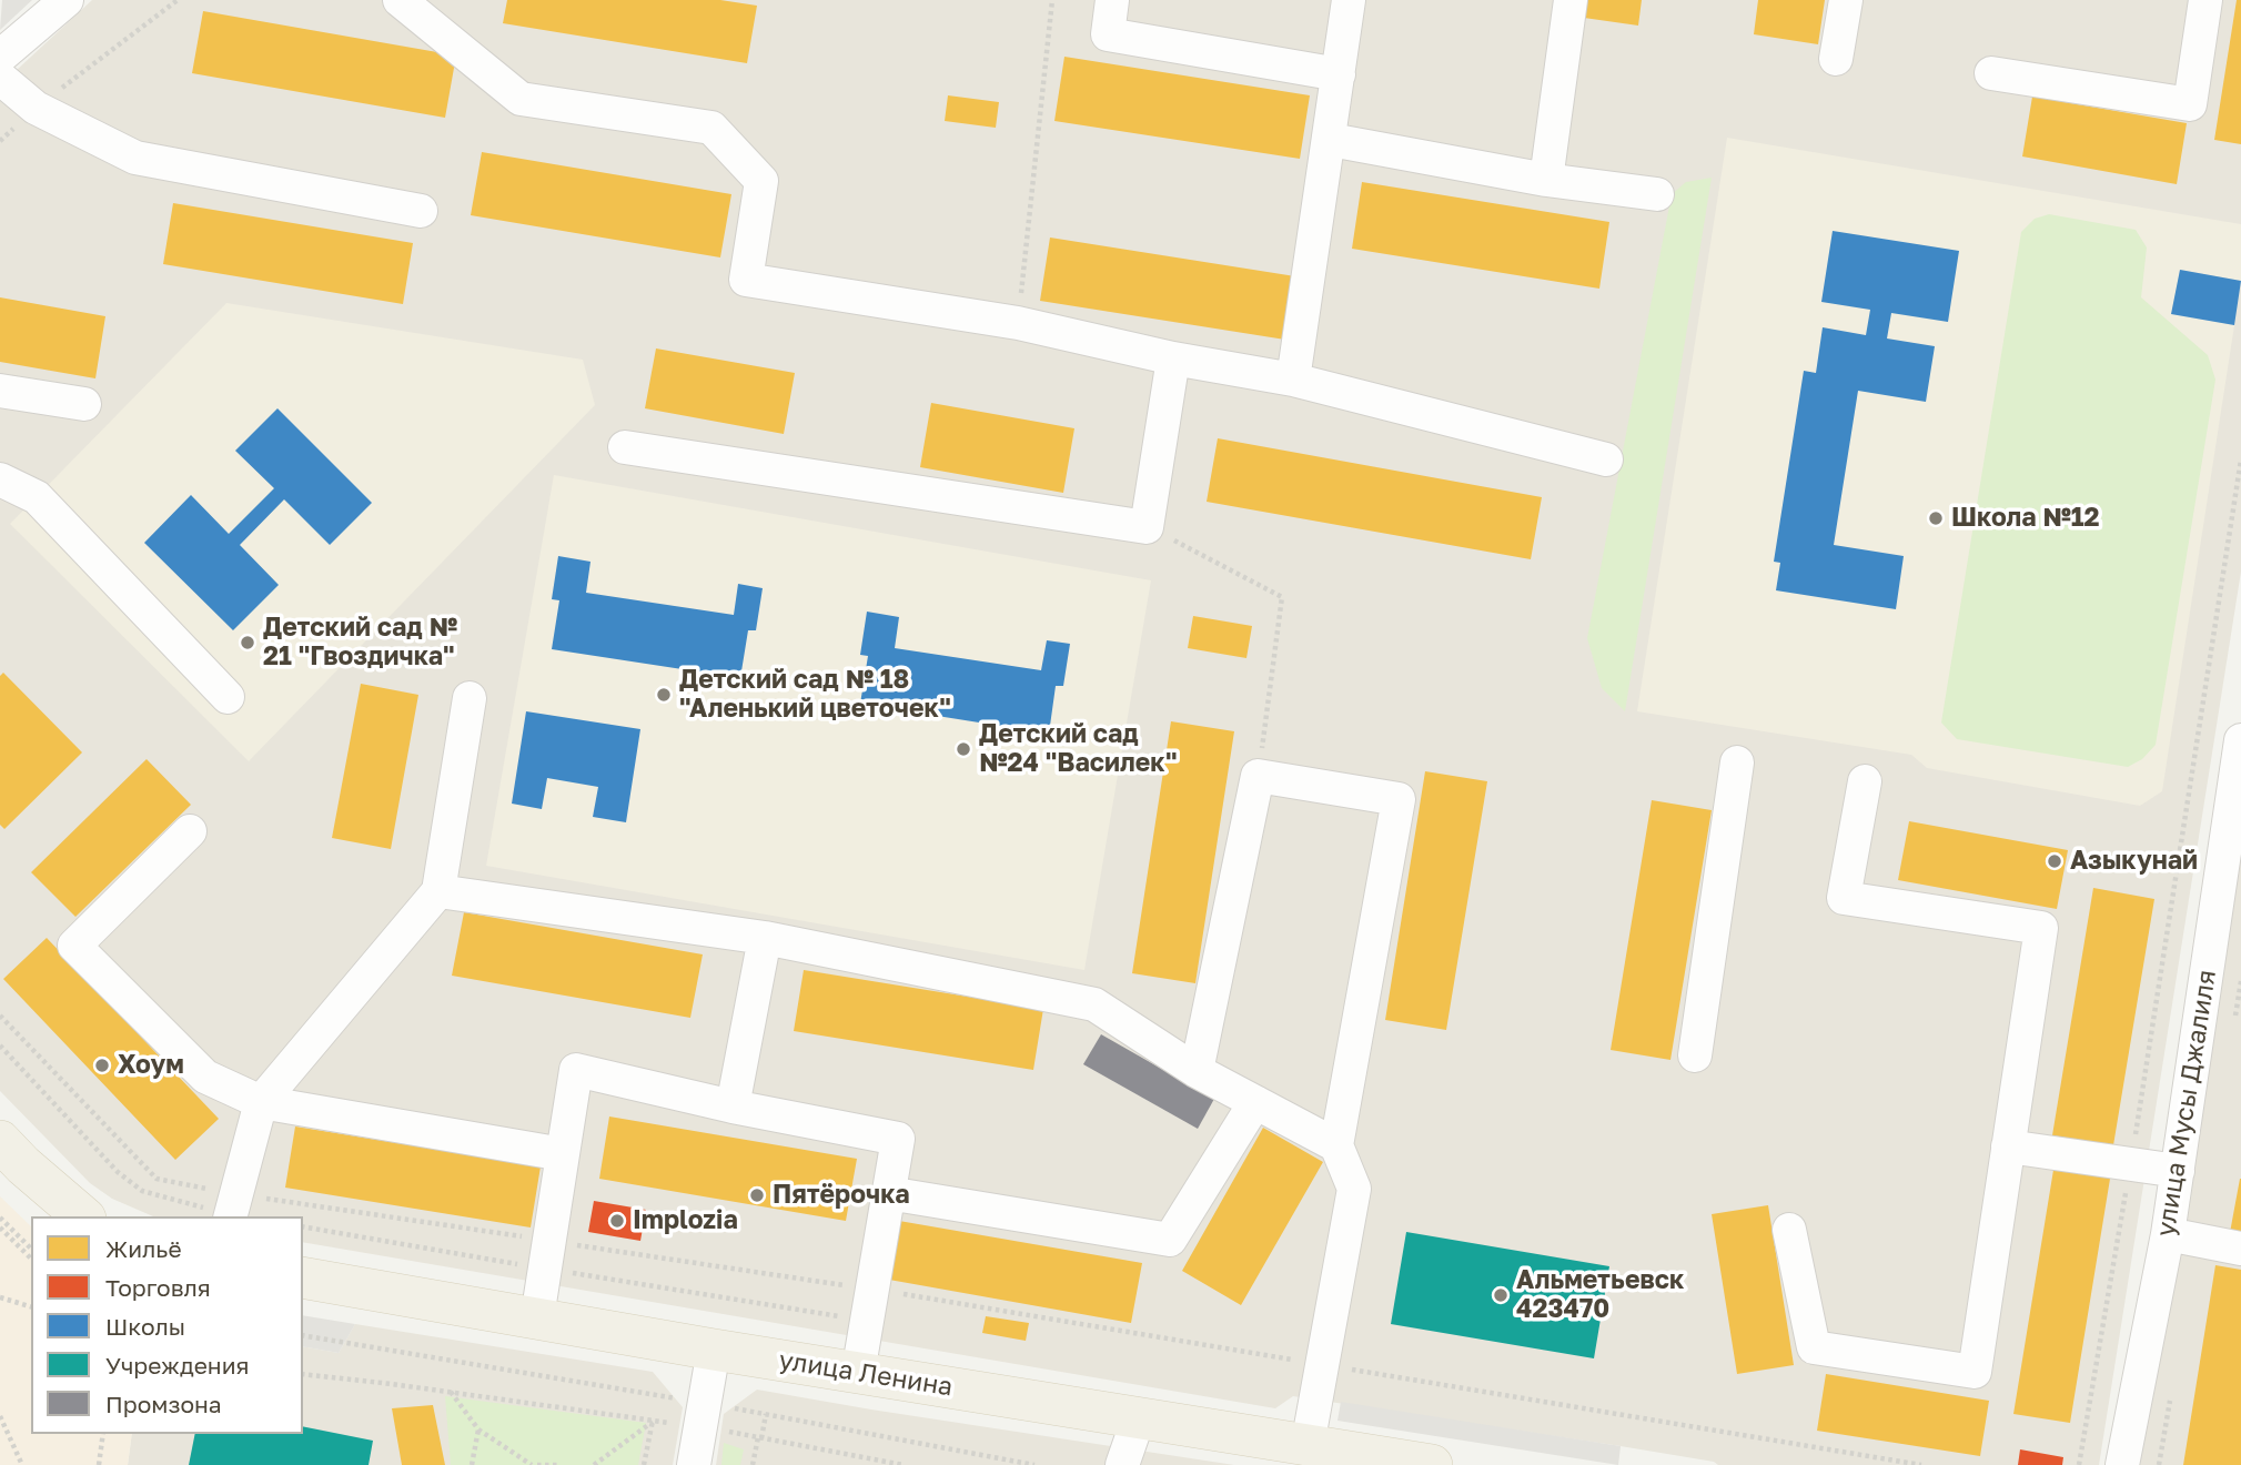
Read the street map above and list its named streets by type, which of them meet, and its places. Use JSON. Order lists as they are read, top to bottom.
{
  "streets": {
    "main road": ["улица Ленина"],
    "street": ["улица Мусы Джалиля"]
  },
  "places": [
    "Школа №12",
    "Детский сад № 21 \"Гвоздичка\"",
    "Детский сад № 18 \"Аленький цветочек\"",
    "Детский сад №24 \"Василек\"",
    "Азыкунай",
    "Хоум",
    "Пятёрочка",
    "Implozia",
    "Альметьевск 423470"
  ],
  "legend": [
    "Жильё",
    "Торговля",
    "Школы",
    "Учреждения",
    "Промзона"
  ]
}
